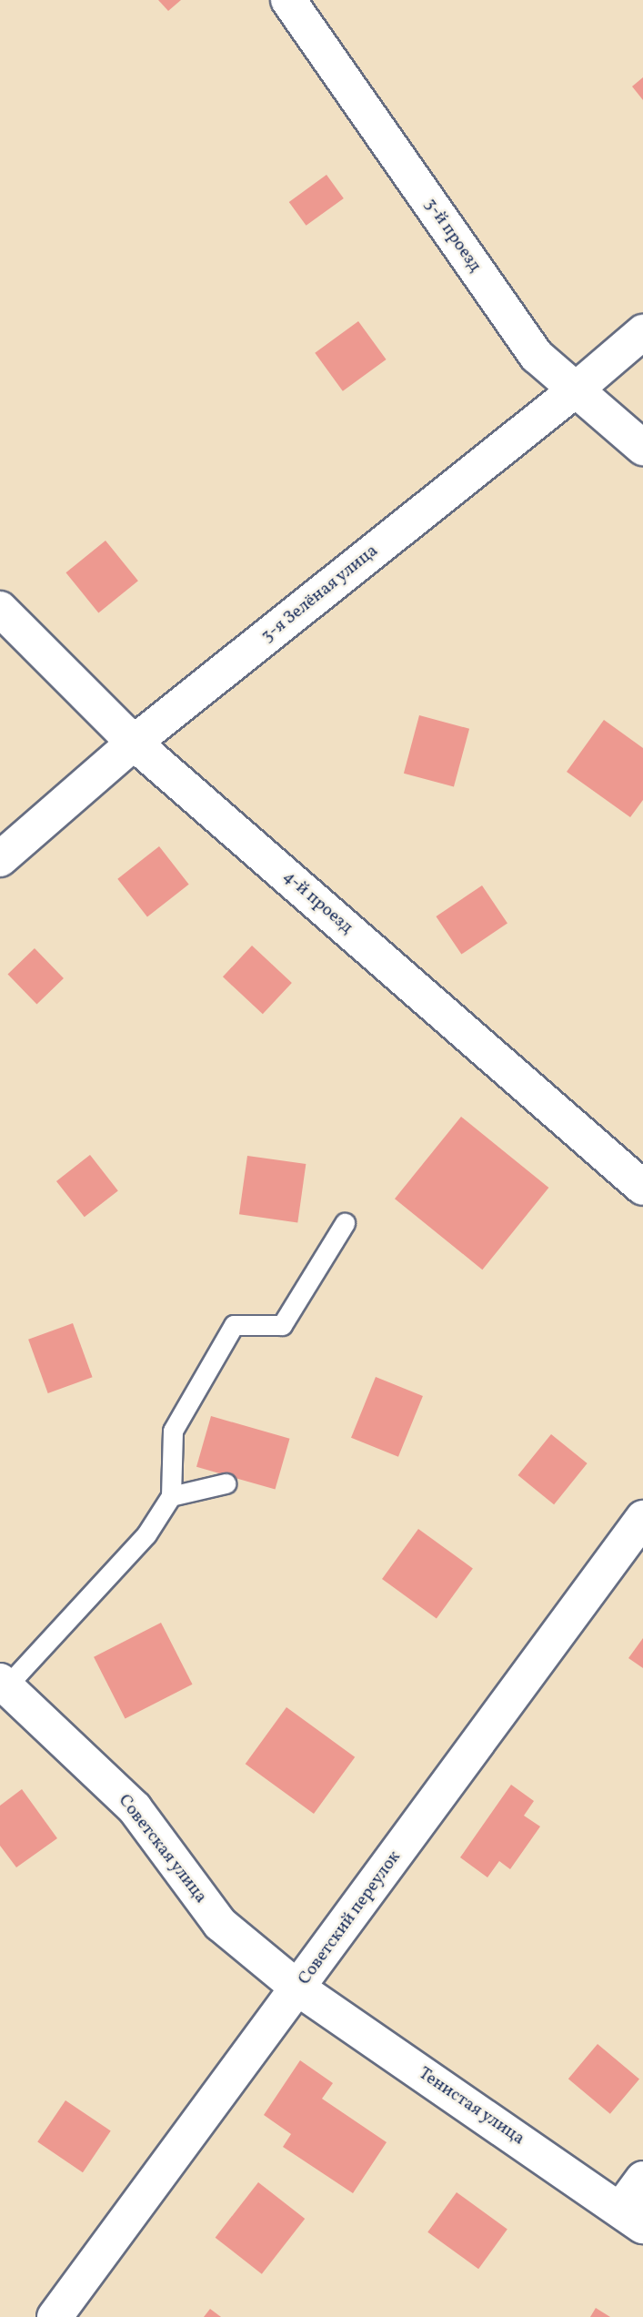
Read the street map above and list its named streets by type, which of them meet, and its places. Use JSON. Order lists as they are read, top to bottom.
{
  "streets": {
    "street": [
      "3-й проезд",
      "3-я Зелёная улица",
      "4-й проезд",
      "Советская улица",
      "Советский переулок",
      "Тенистая улица"
    ]
  },
  "crossings": [
    ["3-й проезд", "3-я Зелёная улица"],
    ["3-я Зелёная улица", "4-й проезд"],
    ["Советская улица", "Советский переулок"],
    ["Советская улица", "Тенистая улица"],
    ["Советский переулок", "Тенистая улица"]
  ]
}
